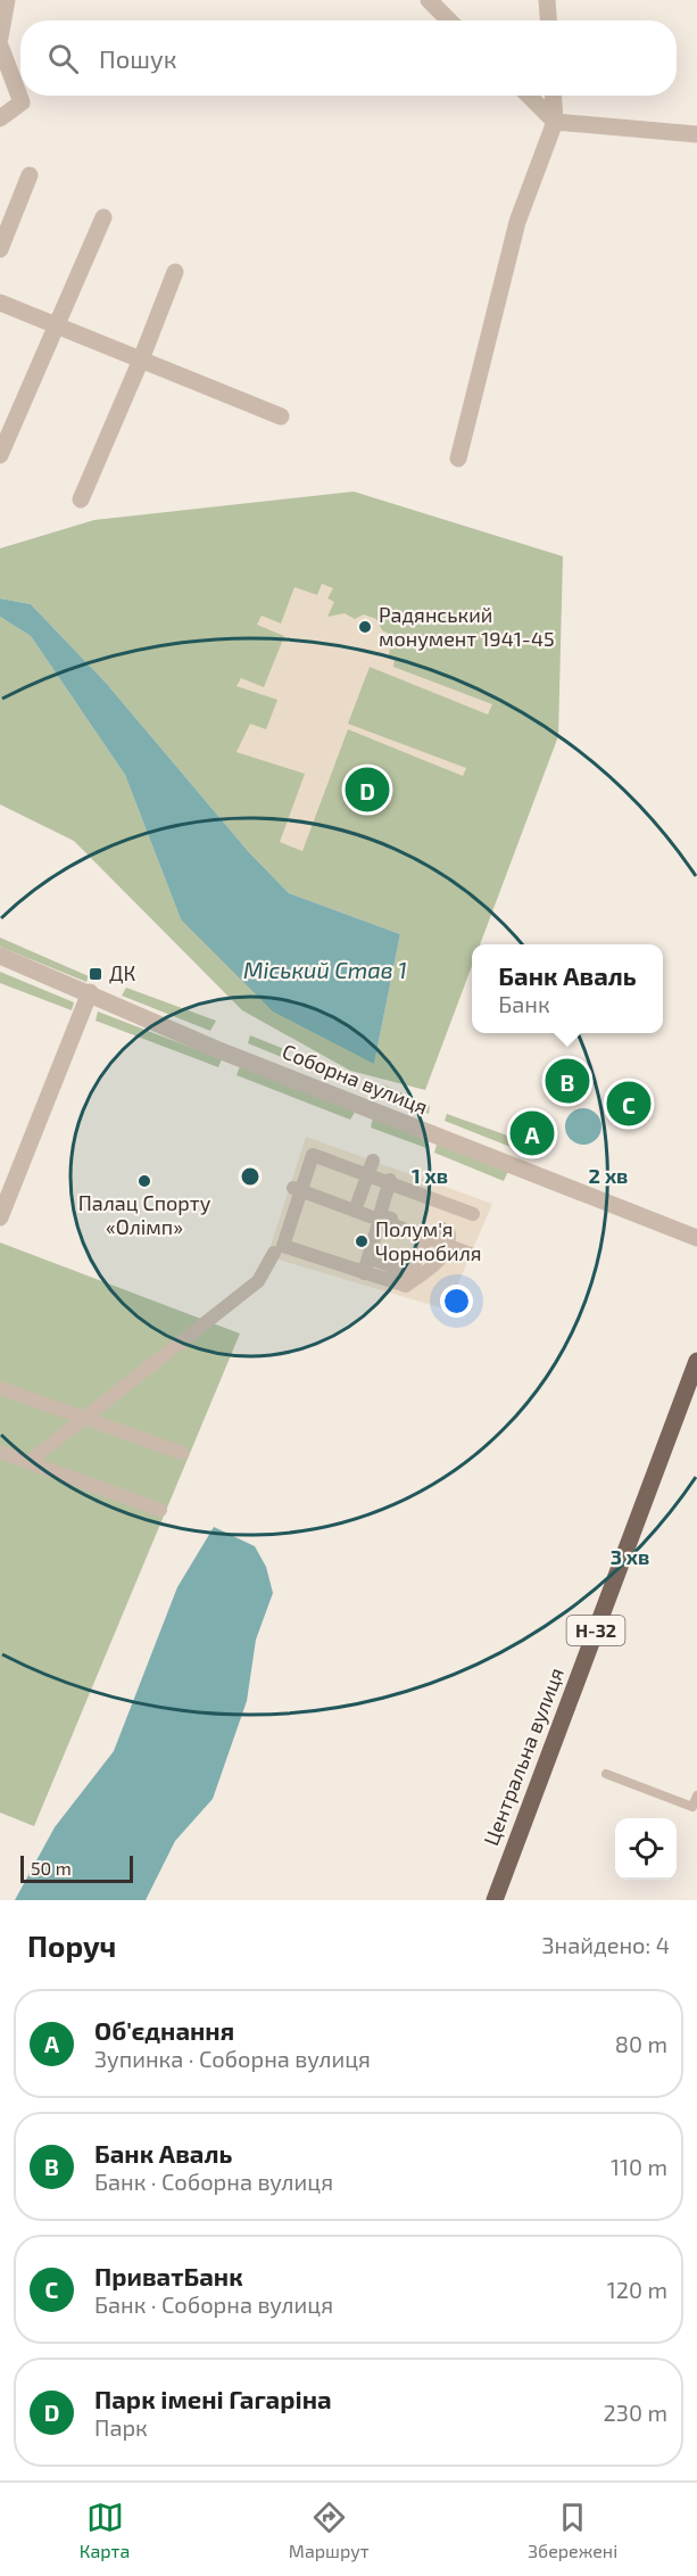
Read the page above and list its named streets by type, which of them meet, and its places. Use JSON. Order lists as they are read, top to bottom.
{
  "streets": {
    "main road": ["Н-32", "Центральна вулиця"],
    "street": ["Соборна вулиця"]
  },
  "water": ["Міський Став 1"],
  "places": {
    "other": ["Радянський монумент 1941-45", "Палац Спорту «Олімп»", "Полум'я Чорнобиля"],
    "transit": ["ДК"]
  },
  "scale_bar": "50 m",
  "page": {
    "search": "Пошук",
    "pins": [
      "D",
      "B",
      "C",
      "A"
    ],
    "popup": ["Банк Аваль", "Банк"],
    "scale": "50 m",
    "heading": ["Поруч", "Знайдено: 4"],
    "list": [
      {
        "mark": "A",
        "name": "Об'єднання",
        "note": "Зупинка · Соборна вулиця",
        "value": "80 m"
      },
      {
        "mark": "B",
        "name": "Банк Аваль",
        "note": "Банк · Соборна вулиця",
        "value": "110 m"
      },
      {
        "mark": "C",
        "name": "ПриватБанк",
        "note": "Банк · Соборна вулиця",
        "value": "120 m"
      },
      {
        "mark": "D",
        "name": "Парк імені Гагаріна",
        "note": "Парк",
        "value": "230 m"
      }
    ],
    "nav": ["Карта", "Маршрут", "Збережені"]
  },
  "rings": ["1 хв", "2 хв", "3 хв"]
}
